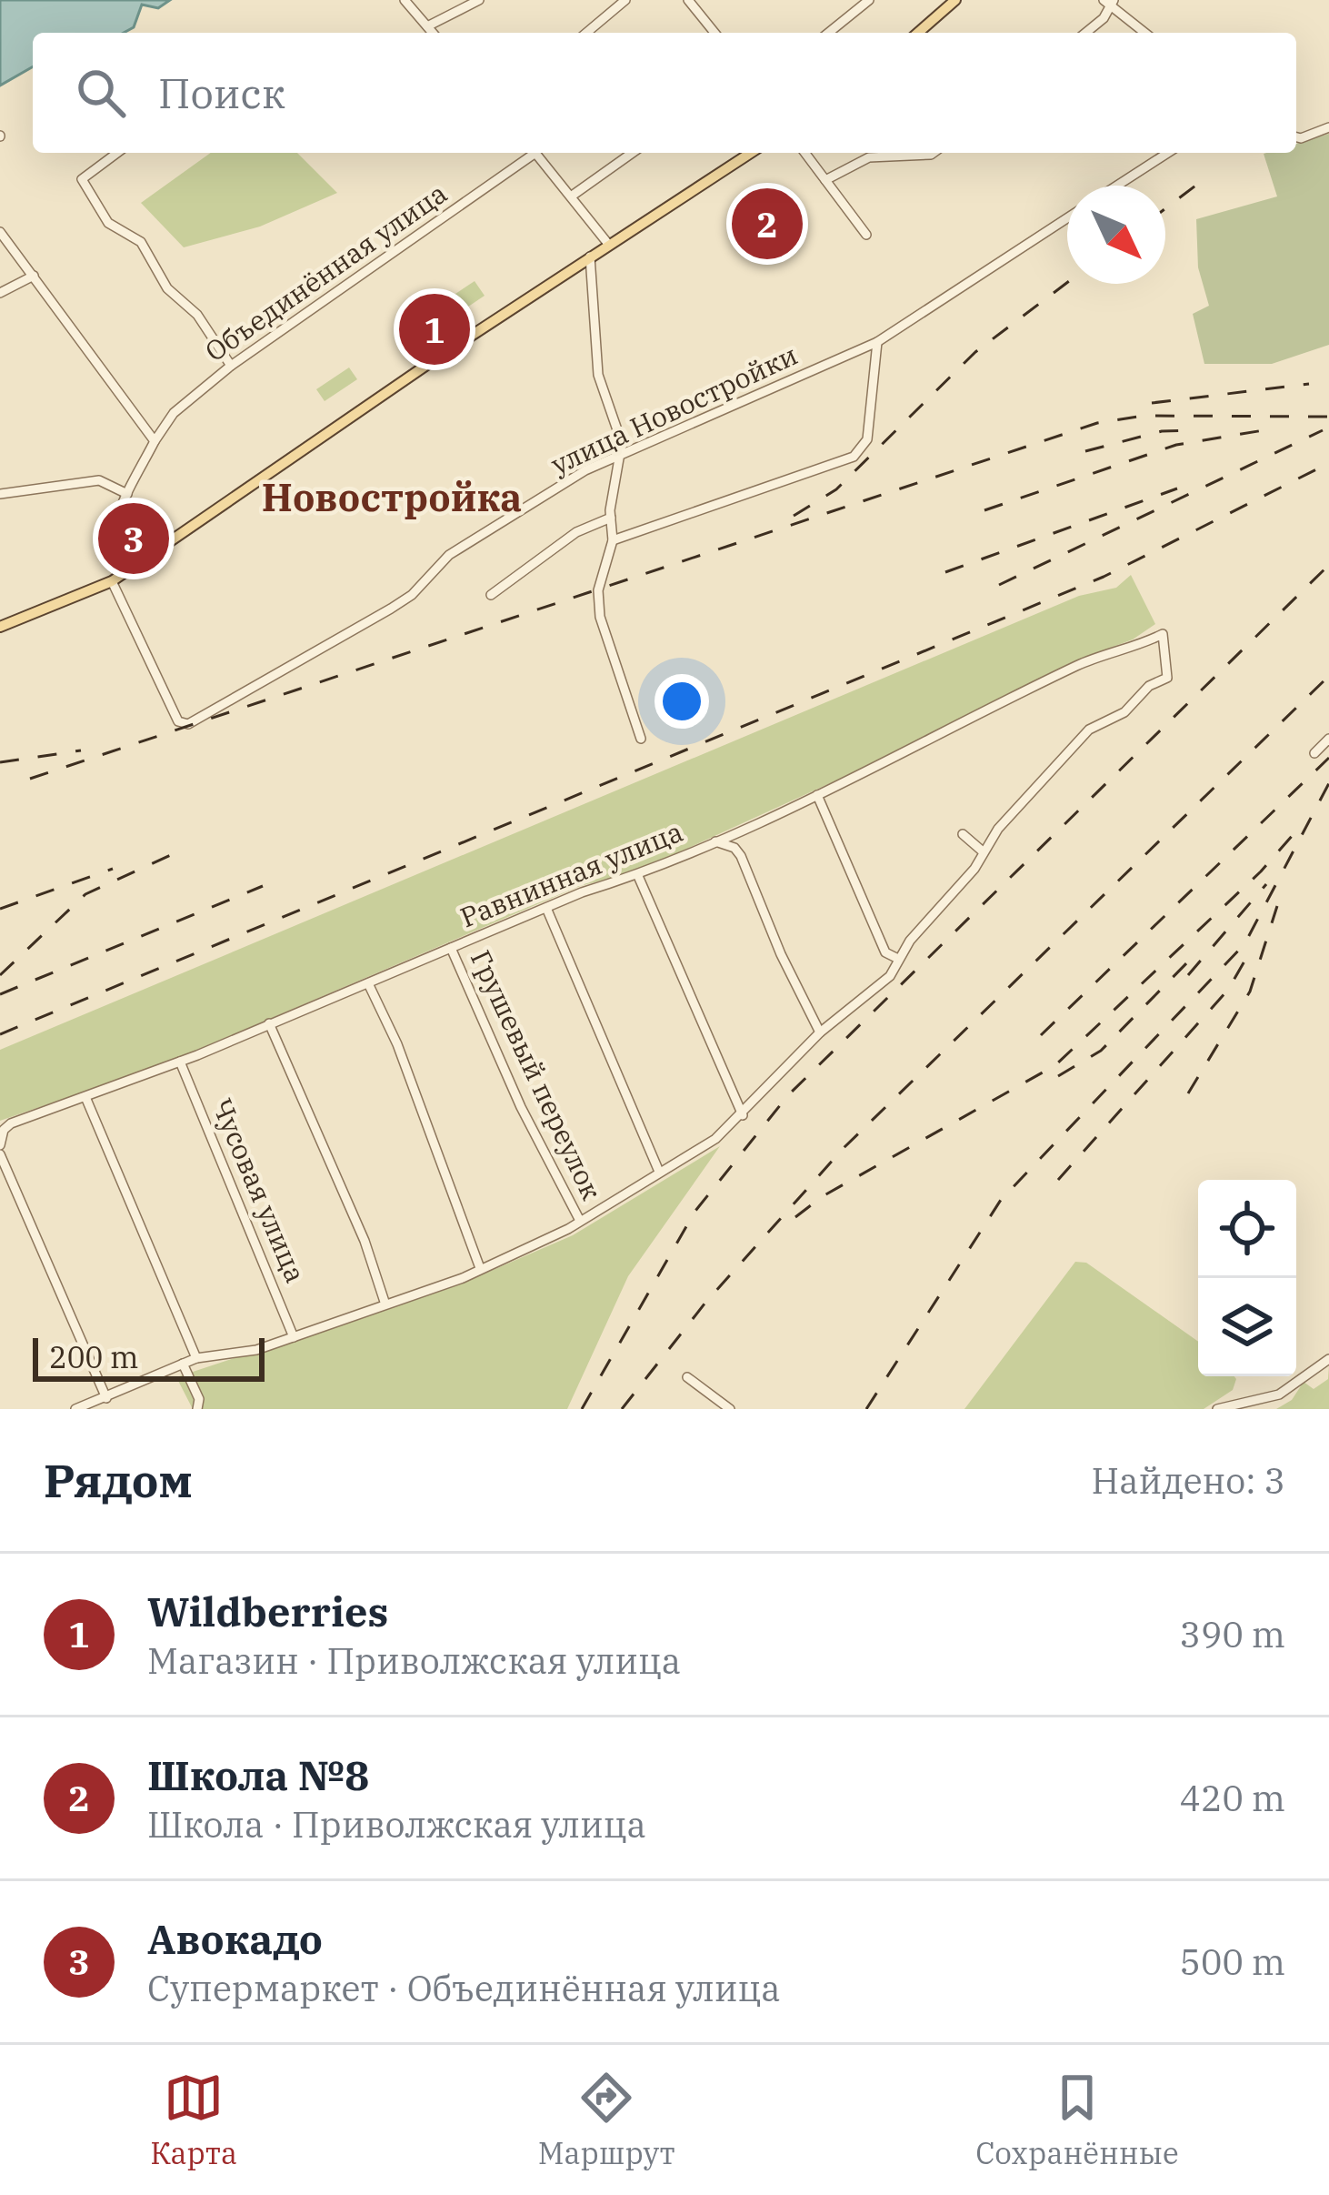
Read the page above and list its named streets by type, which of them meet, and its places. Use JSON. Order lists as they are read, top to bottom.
{
  "streets": {
    "street": [
      "Объединённая улица",
      "улица Новостройки",
      "Равнинная улица",
      "Грушевый переулок",
      "Чусовая улица"
    ]
  },
  "crossings": [
    ["Равнинная улица", "Грушевый переулок"],
    ["Равнинная улица", "Чусовая улица"]
  ],
  "districts": ["Новостройка"],
  "scale_bar": "200 m",
  "north": "bottom right",
  "page": {
    "search": "Поиск",
    "pins": ["2", "1", "3"],
    "scale": "200 m",
    "heading": ["Рядом", "Найдено: 3"],
    "list": [
      {
        "mark": "1",
        "name": "Wildberries",
        "note": "Магазин · Приволжская улица",
        "value": "390 m"
      },
      {
        "mark": "2",
        "name": "Школа №8",
        "note": "Школа · Приволжская улица",
        "value": "420 m"
      },
      {
        "mark": "3",
        "name": "Авокадо",
        "note": "Супермаркет · Объединённая улица",
        "value": "500 m"
      }
    ],
    "nav": ["Карта", "Маршрут", "Сохранённые"]
  }
}
